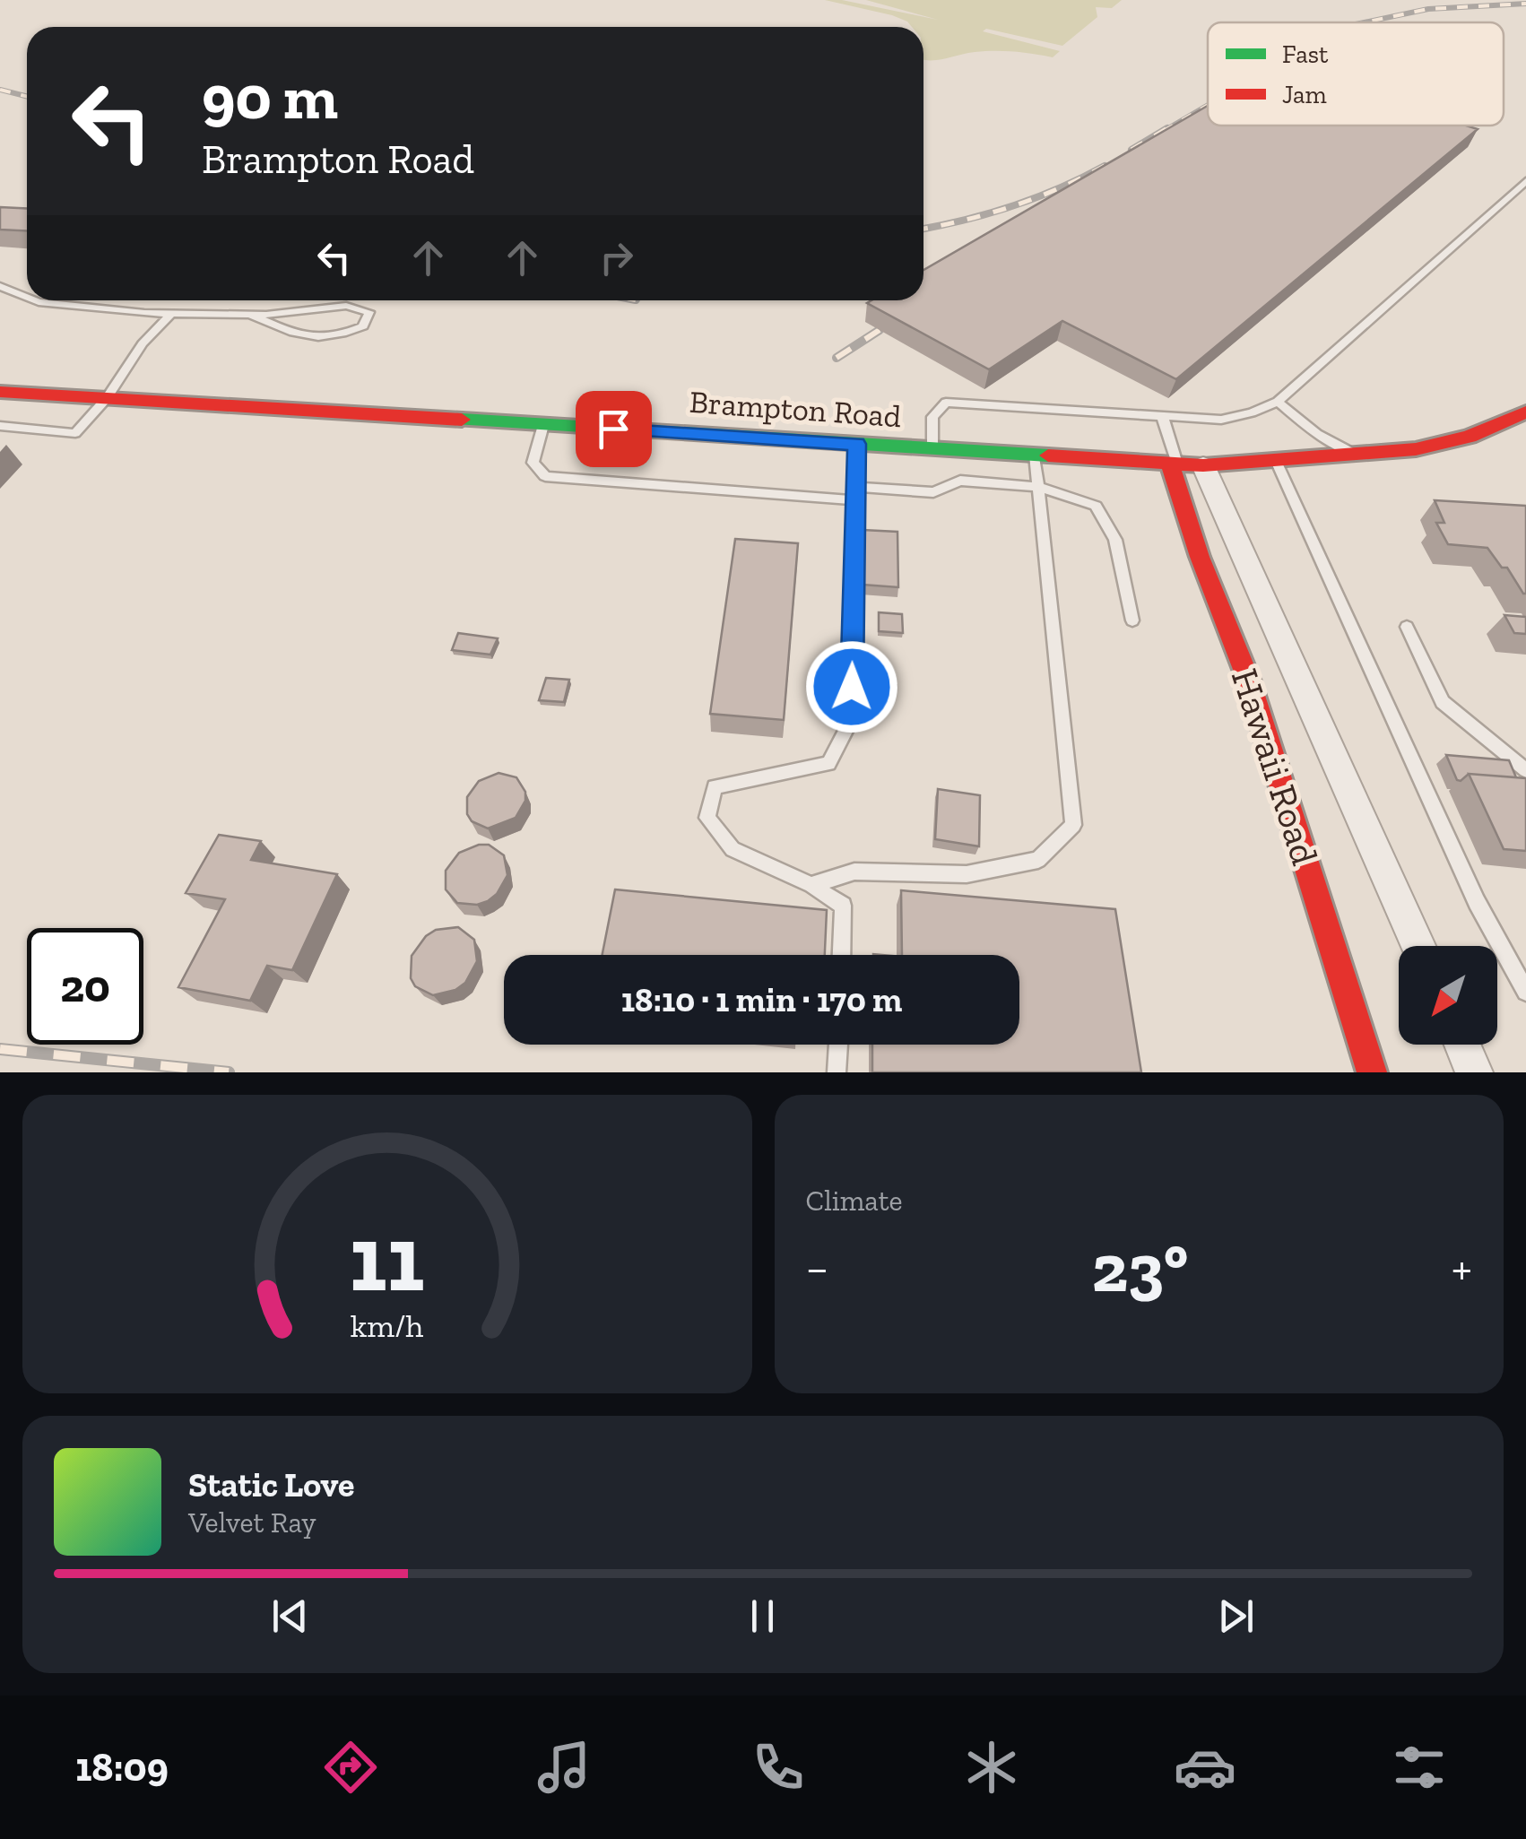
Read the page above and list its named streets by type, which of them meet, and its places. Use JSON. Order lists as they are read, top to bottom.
{
  "streets": {
    "street": ["Brampton Road", "Hawaii Road"]
  },
  "crossings": [
    ["Brampton Road", "Hawaii Road"]
  ],
  "legend": ["Fast", "Jam"],
  "north": "bottom left",
  "page": {
    "turn": ["90 m", "Brampton Road"],
    "limit": "20",
    "trip": "18:10 · 1 min · 170 m",
    "tile": "Climate",
    "heat": ["−", "23°", "+"],
    "song": ["Static Love", "Velvet Ray"],
    "tabs": "18:09",
    "gauge": ["11", "km/h"]
  }
}
